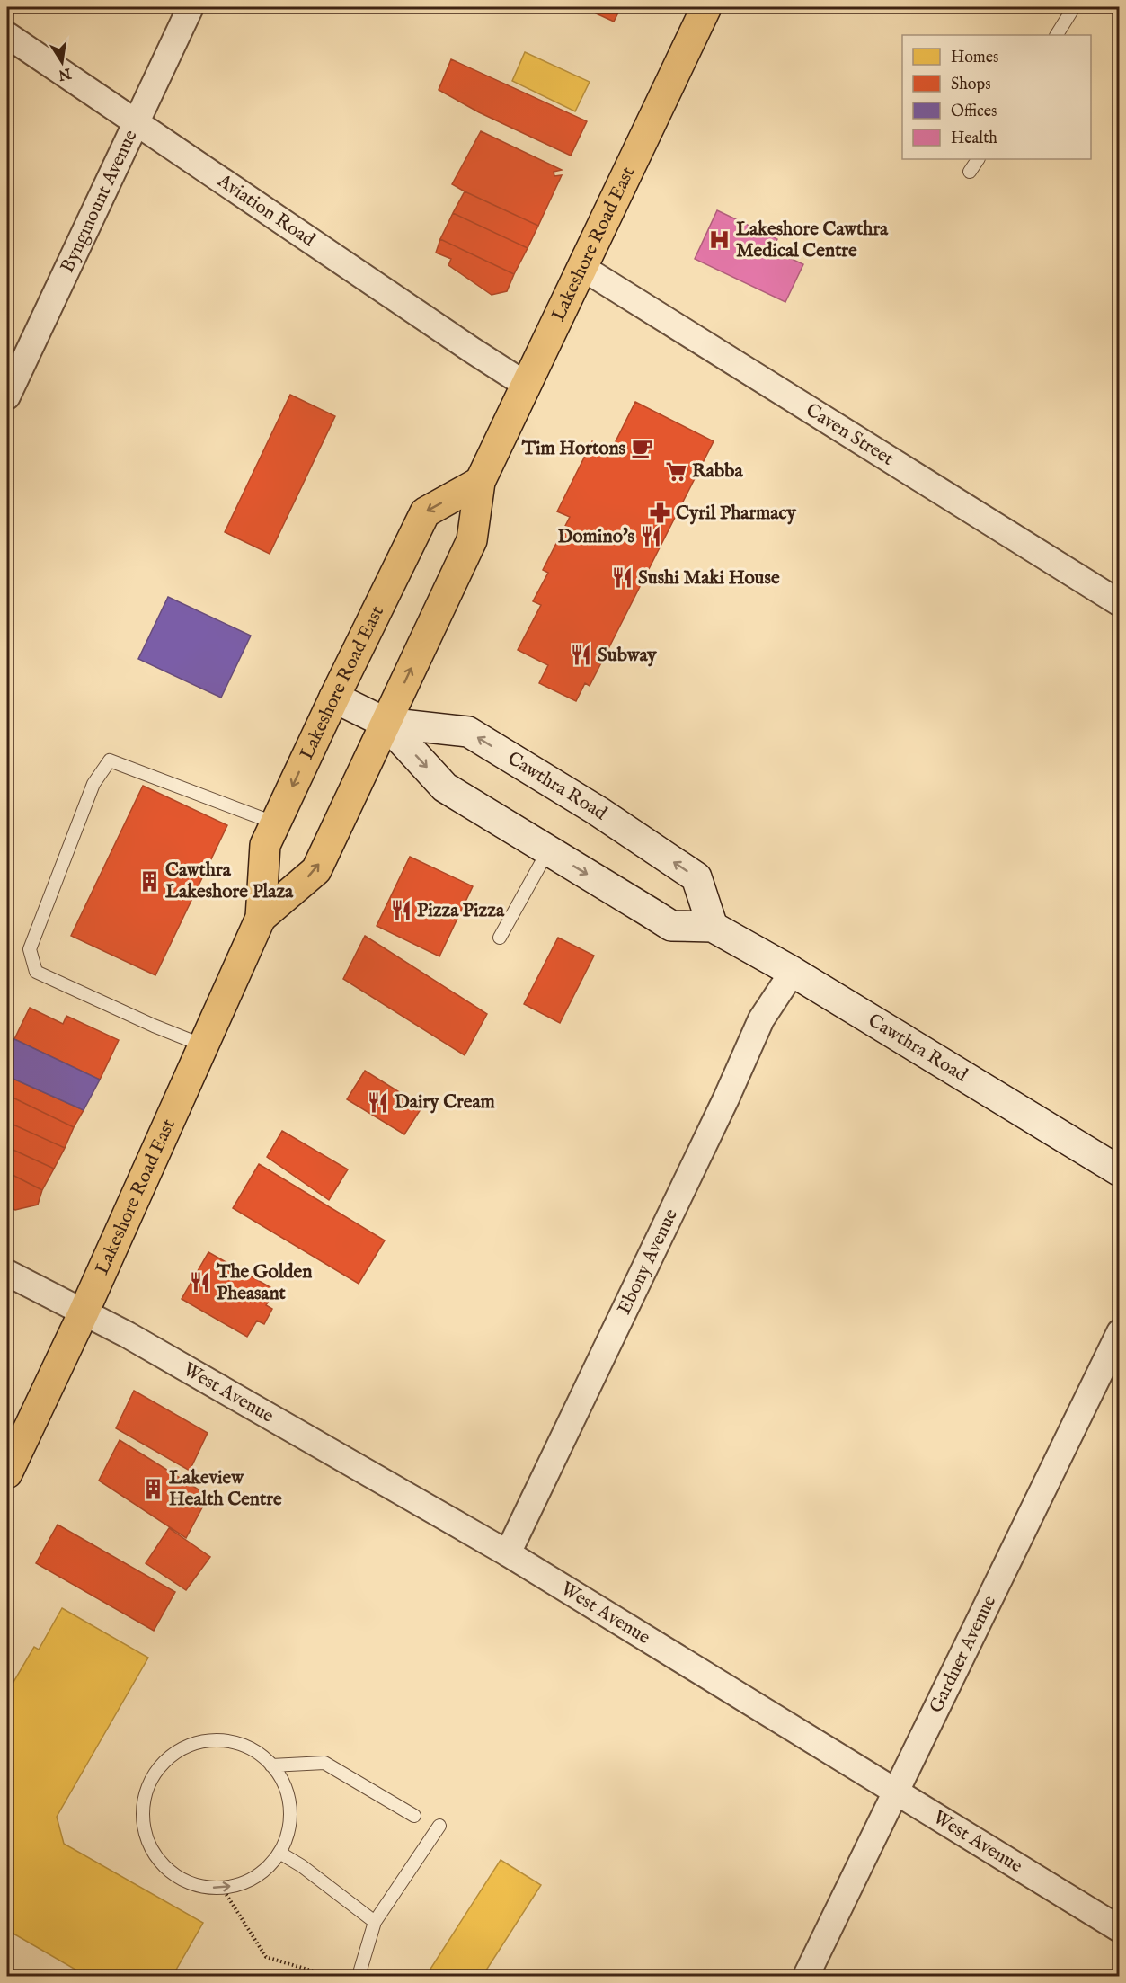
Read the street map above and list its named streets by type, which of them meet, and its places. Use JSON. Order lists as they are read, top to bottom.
{
  "streets": {
    "main road": ["Lakeshore Road East", "Cawthra Road"],
    "street": [
      "Byngmount Avenue",
      "Aviation Road",
      "Caven Street",
      "Ebony Avenue",
      "West Avenue",
      "Gardner Avenue"
    ]
  },
  "crossings": [
    ["Byngmount Avenue", "Aviation Road"],
    ["Aviation Road", "Lakeshore Road East"],
    ["Lakeshore Road East", "Caven Street"],
    ["Lakeshore Road East", "Cawthra Road"],
    ["Lakeshore Road East", "West Avenue"],
    ["Cawthra Road", "Ebony Avenue"],
    ["Ebony Avenue", "West Avenue"],
    ["West Avenue", "Gardner Avenue"]
  ],
  "places": {
    "hospital": ["Lakeshore Cawthra Medical Centre"],
    "cafe": ["Tim Hortons"],
    "supermarket": ["Rabba"],
    "pharmacy": ["Cyril Pharmacy"],
    "restaurant": [
      "Domino's",
      "Sushi Maki House",
      "Subway",
      "Pizza Pizza",
      "Dairy Cream",
      "The Golden Pheasant"
    ],
    "building": ["Cawthra Lakeshore Plaza", "Lakeview Health Centre"]
  },
  "legend": [
    "Homes",
    "Shops",
    "Offices",
    "Health"
  ],
  "north": "bottom"
}
